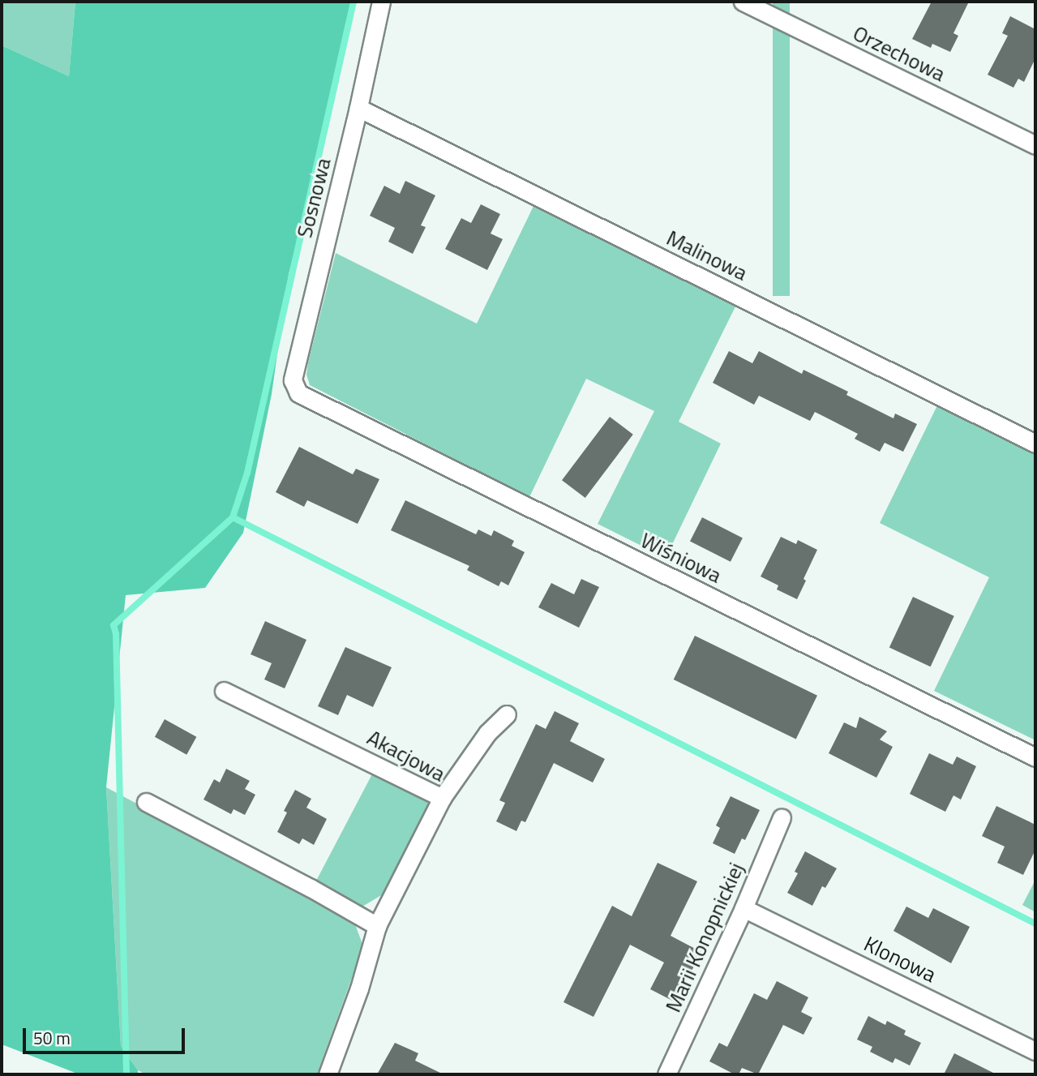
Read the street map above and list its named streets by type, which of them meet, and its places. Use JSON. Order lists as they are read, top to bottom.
{
  "streets": {
    "street": [
      "Orzechowa",
      "Sosnowa",
      "Malinowa",
      "Wiśniowa",
      "Akacjowa",
      "Marii Konopnickiej",
      "Klonowa"
    ]
  },
  "crossings": [
    ["Sosnowa", "Malinowa"],
    ["Sosnowa", "Wiśniowa"],
    ["Marii Konopnickiej", "Klonowa"]
  ],
  "scale_bar": "50 m"
}
